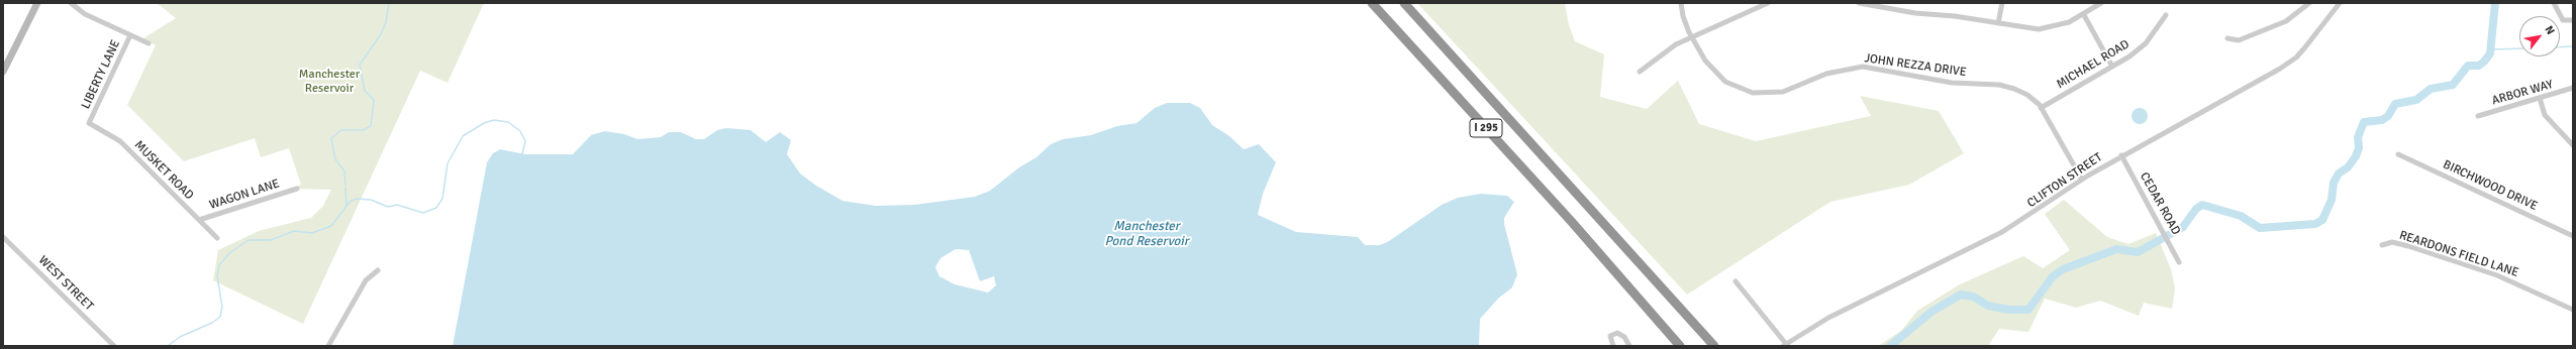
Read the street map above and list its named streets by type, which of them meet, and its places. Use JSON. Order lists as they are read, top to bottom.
{
  "streets": {
    "highway": ["I 295"],
    "street": [
      "MICHAEL ROAD",
      "JOHN REZZA DRIVE",
      "LIBERTY LANE",
      "ARBOR WAY",
      "MUSKET ROAD",
      "CLIFTON STREET",
      "BIRCHWOOD DRIVE",
      "WAGON LANE",
      "CEDAR ROAD",
      "REARDONS FIELD LANE",
      "WEST STREET"
    ]
  },
  "crossings": [
    ["MICHAEL ROAD", "JOHN REZZA DRIVE"],
    ["JOHN REZZA DRIVE", "CLIFTON STREET"],
    ["LIBERTY LANE", "MUSKET ROAD"],
    ["MUSKET ROAD", "WAGON LANE"],
    ["CLIFTON STREET", "CEDAR ROAD"]
  ],
  "water": ["Manchester Pond Reservoir"],
  "parks": ["Manchester Reservoir"],
  "north": "top right"
}
